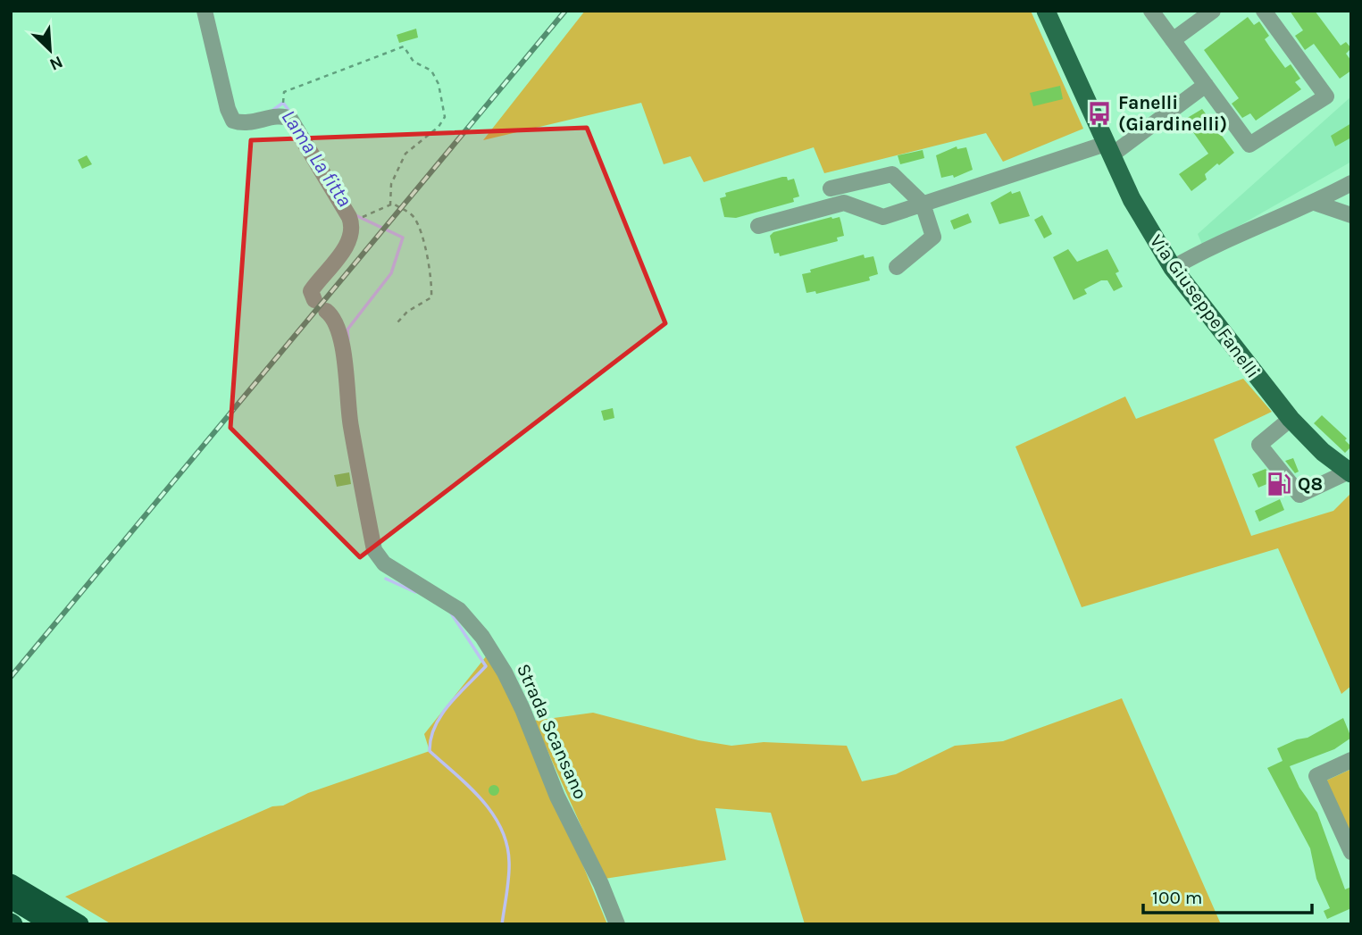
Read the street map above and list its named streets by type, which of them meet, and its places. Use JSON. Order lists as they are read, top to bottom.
{
  "streets": {
    "main road": ["Via Giuseppe Fanelli"],
    "street": ["Strada Scansano"]
  },
  "water": ["Lama La fitta"],
  "places": {
    "bus stop": ["Fanelli (Giardinelli)"],
    "fuel station": ["Q8"]
  },
  "scale_bar": "100 m",
  "north": "bottom right"
}
